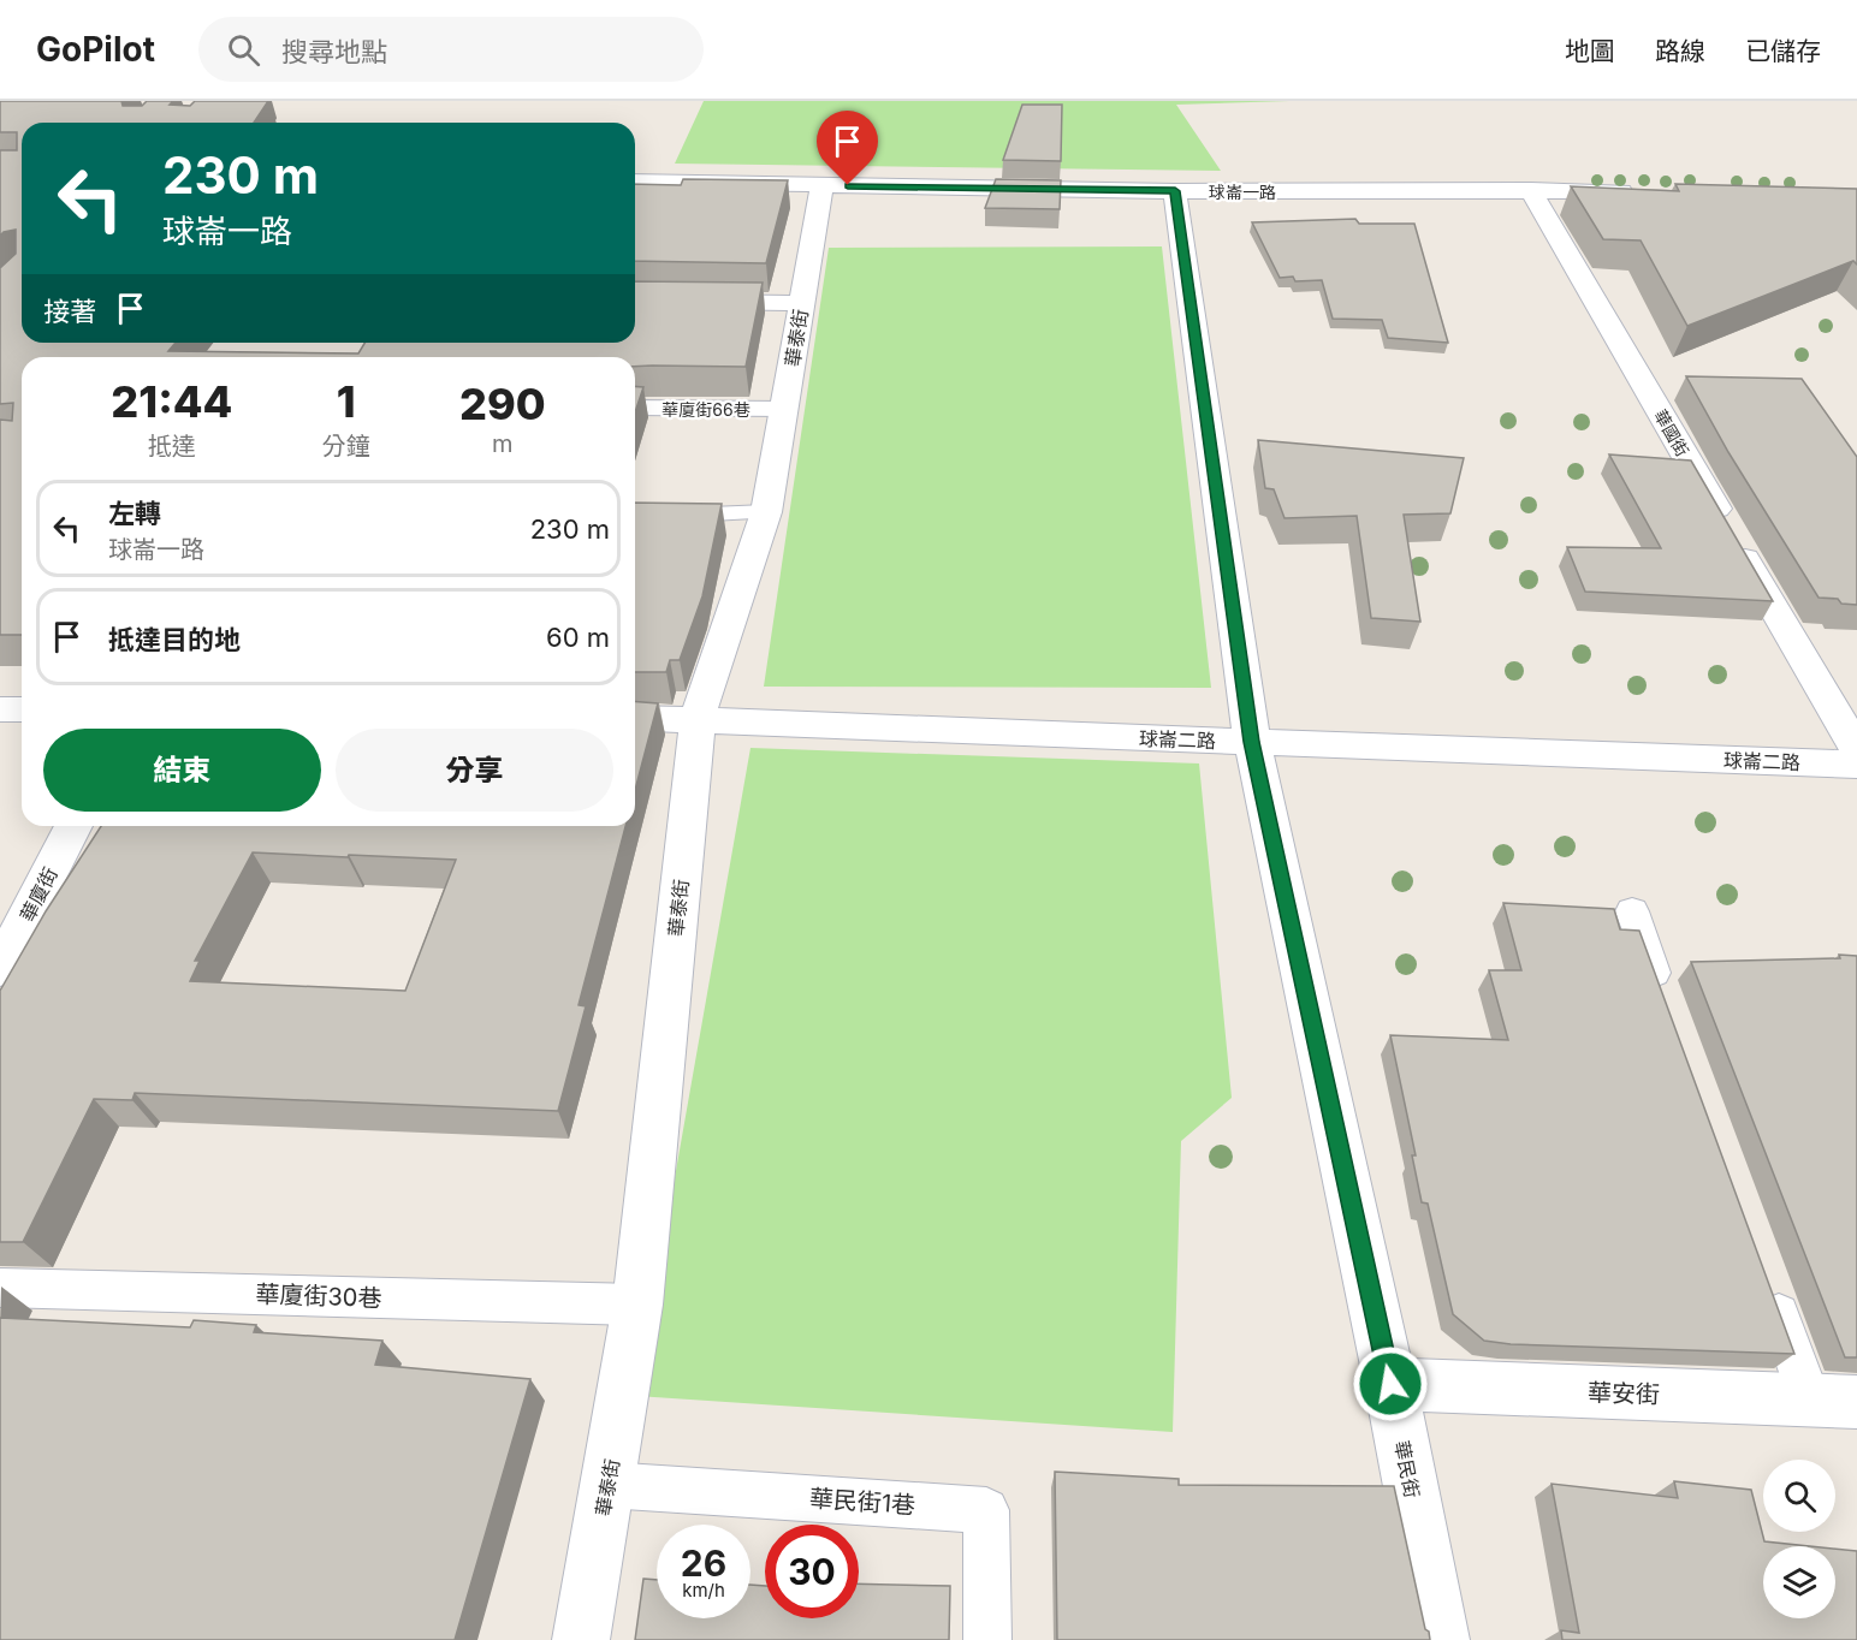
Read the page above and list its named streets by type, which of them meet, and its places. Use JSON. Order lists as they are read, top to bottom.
{
  "streets": {
    "street": [
      "球崙一路",
      "華泰街",
      "華國街",
      "球崙二路",
      "華廈街",
      "華安街",
      "華民街"
    ],
    "lane": ["華廈街66巷", "華廈街30巷", "華民街1巷"]
  },
  "crossings": [
    ["球崙一路", "華泰街"],
    ["球崙一路", "華國街"],
    ["球崙一路", "華民街"],
    ["華泰街", "華廈街66巷"],
    ["華泰街", "球崙二路"],
    ["華泰街", "華廈街30巷"],
    ["華泰街", "華民街1巷"],
    ["球崙二路", "華民街"],
    ["華安街", "華民街"]
  ],
  "page": {
    "header": "GoPilot",
    "search": "搜尋地點",
    "nav": ["地圖", "路線", "已儲存"],
    "turn": ["230 m", "球崙一路"],
    "then": "接著",
    "eta": [
      "21:44",
      "抵達",
      "1",
      "分鐘",
      "290",
      "m"
    ],
    "list": [
      {
        "name": "左轉",
        "note": "球崙一路",
        "value": "230 m"
      },
      {
        "name": "抵達目的地",
        "value": "60 m"
      }
    ],
    "buttons": ["結束", "分享"],
    "speed": "26 km/h",
    "limit": "30"
  }
}
